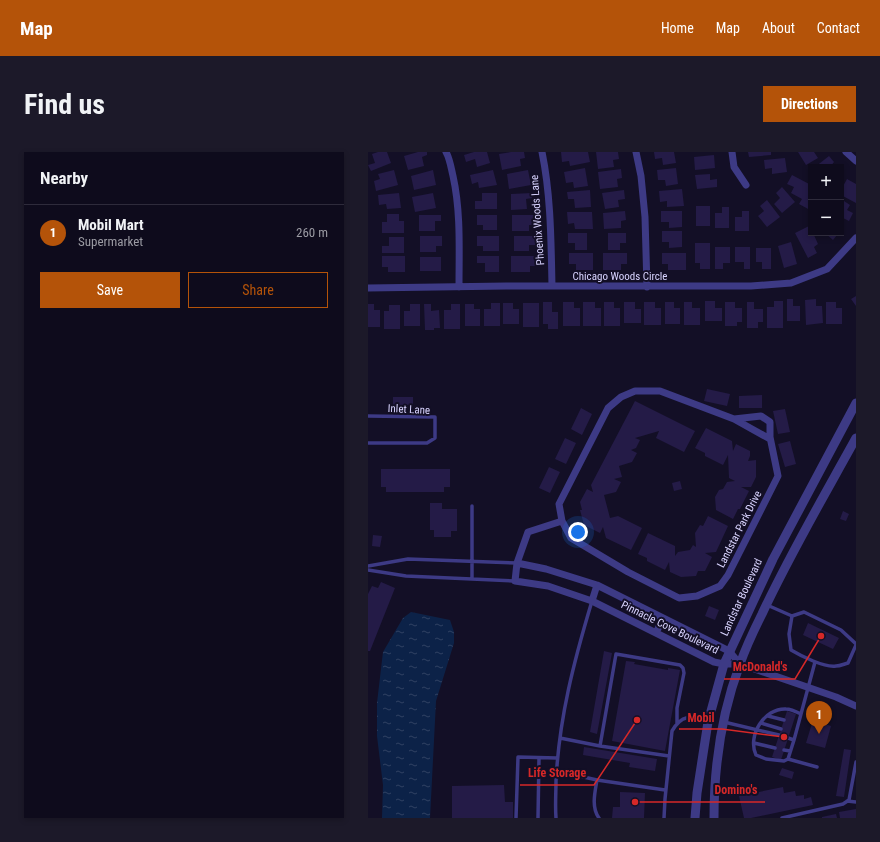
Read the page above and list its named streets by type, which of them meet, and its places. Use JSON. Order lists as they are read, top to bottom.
{
  "streets": {
    "street": [
      "Phoenix Woods Lane",
      "Chicago Woods Circle",
      "Landstar Park Drive",
      "Landstar Boulevard",
      "Pinnacle Cove Boulevard"
    ],
    "lane": ["Inlet Lane"]
  },
  "crossings": [
    ["Phoenix Woods Lane", "Chicago Woods Circle"],
    ["Landstar Boulevard", "Pinnacle Cove Boulevard"]
  ],
  "places": [
    "McDonald's",
    "Life Storage",
    "Mobil",
    "Domino's"
  ],
  "page": {
    "header": "Map",
    "nav": [
      "Home",
      "Map",
      "About",
      "Contact"
    ],
    "buttons": [
      "Directions",
      ["Save", "Share"]
    ],
    "title": "Find us",
    "heading": "Nearby",
    "map_buttons": ["+", "−"],
    "list": [
      {
        "mark": "1",
        "name": "Mobil Mart",
        "note": "Supermarket",
        "value": "260 m"
      }
    ],
    "pins": "1"
  }
}
